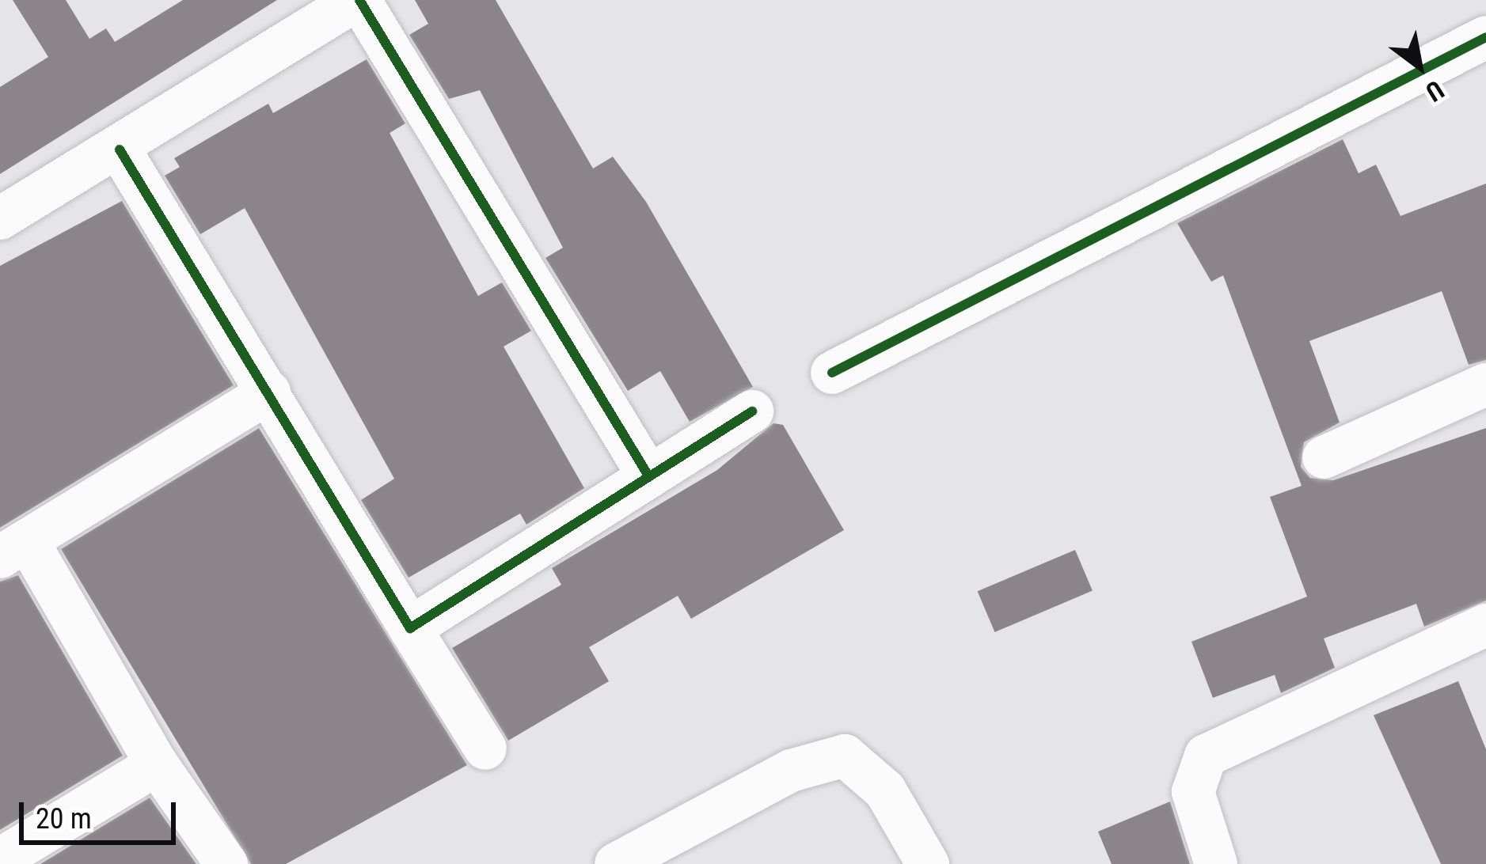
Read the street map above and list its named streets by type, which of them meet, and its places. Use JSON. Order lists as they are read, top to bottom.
{
  "scale_bar": "20 m",
  "north": "bottom right"
}
